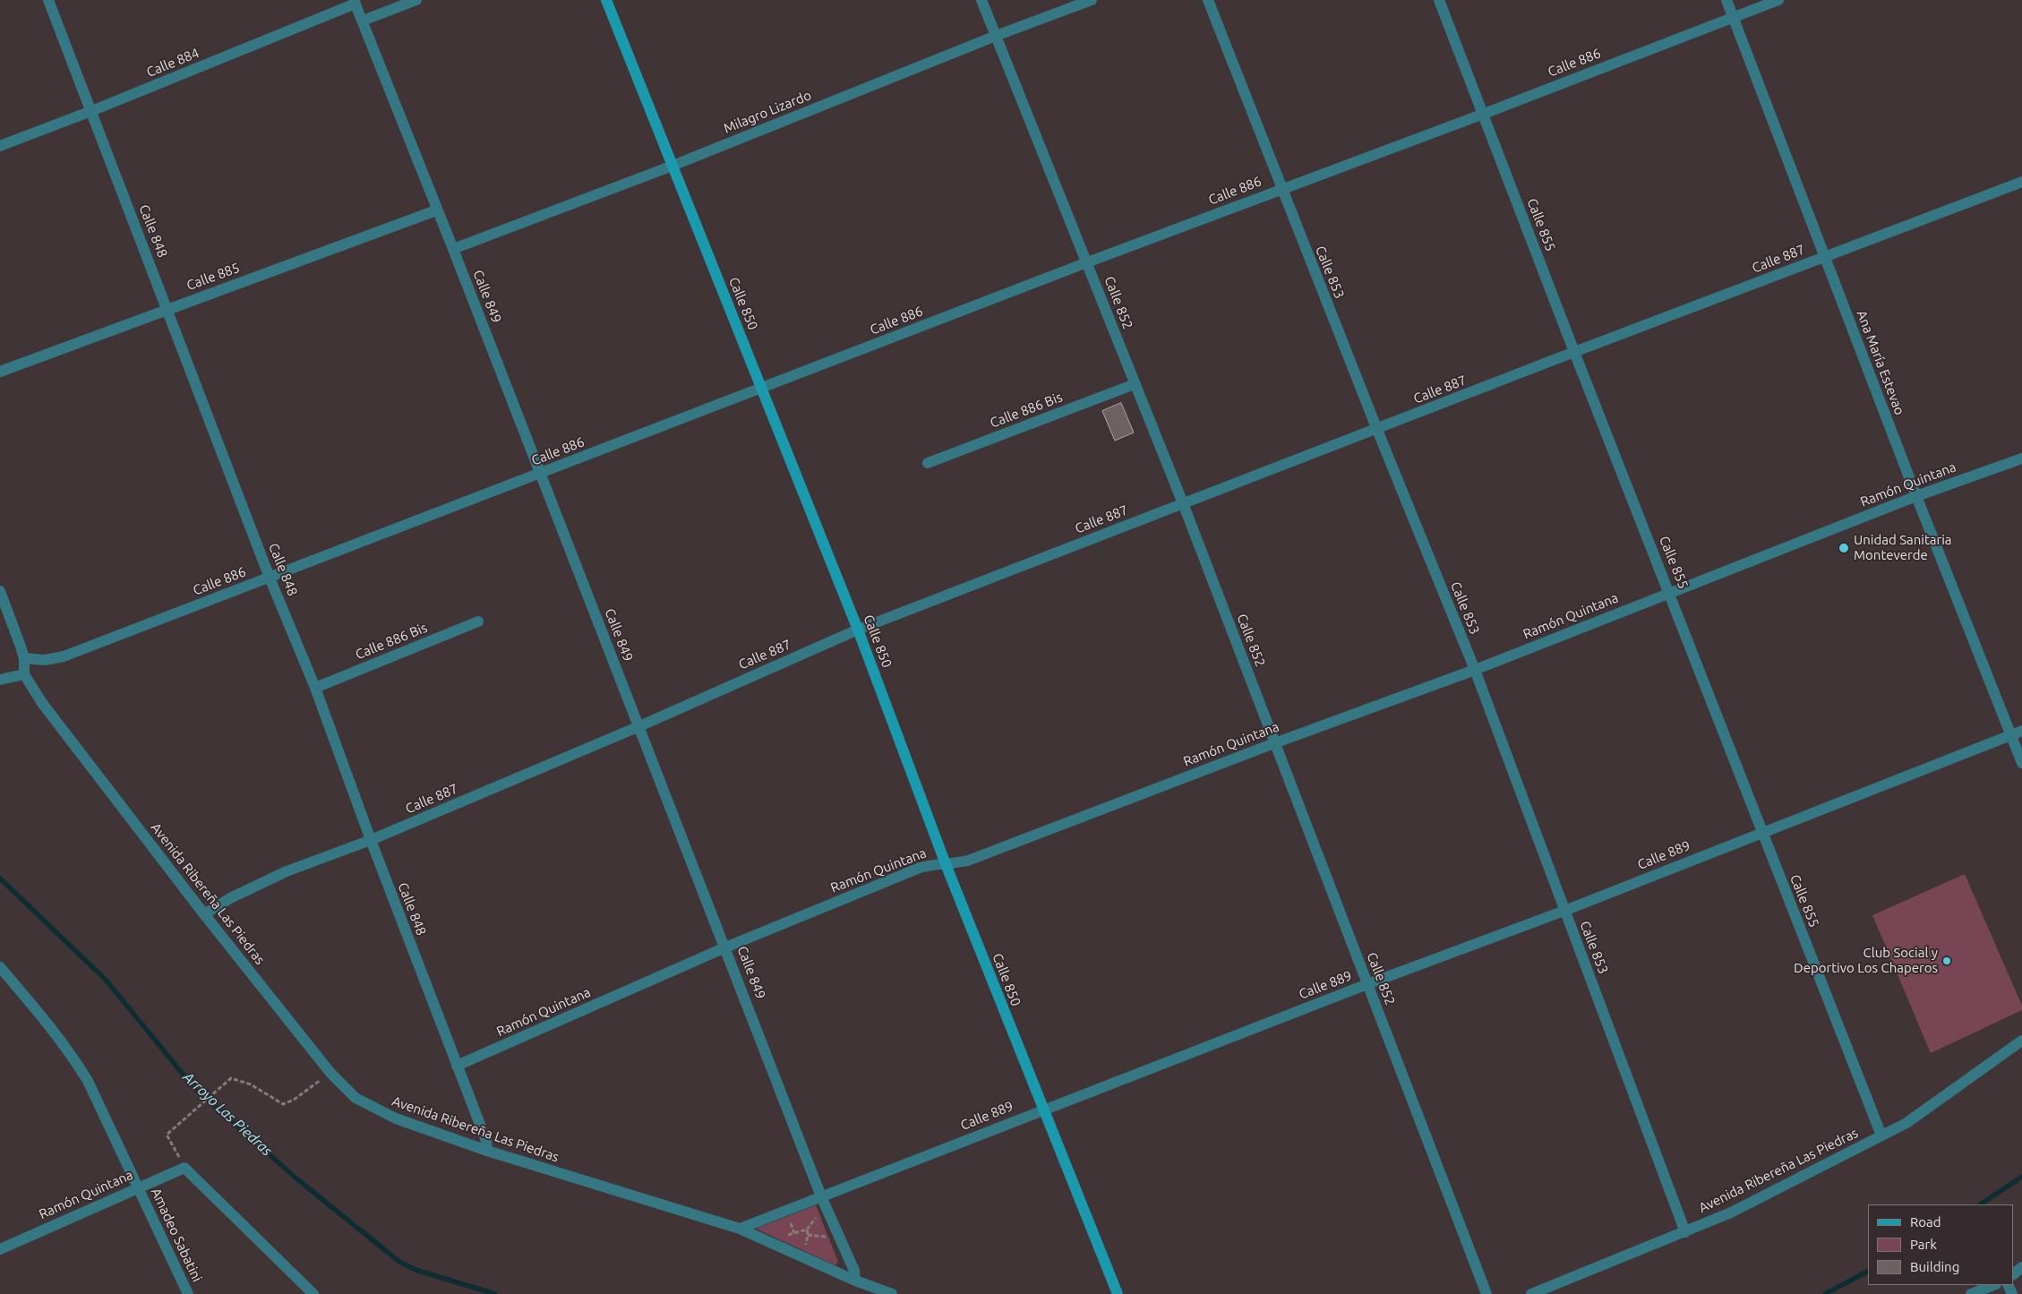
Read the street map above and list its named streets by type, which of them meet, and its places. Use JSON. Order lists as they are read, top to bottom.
{
  "streets": {
    "main road": ["Calle 850"],
    "street": [
      "Calle 884",
      "Calle 886",
      "Milagro Lizardo",
      "Calle 855",
      "Calle 848",
      "Calle 887",
      "Calle 853",
      "Calle 885",
      "Calle 849",
      "Calle 852",
      "Ana María Estevao",
      "Calle 886 Bis",
      "Ramón Quintana",
      "Calle 889",
      "Avenida Ribereña Las Piedras",
      "Amadeo Sabatini"
    ]
  },
  "crossings": [
    ["Calle 884", "Calle 848"],
    ["Calle 884", "Calle 849"],
    ["Calle 886", "Calle 855"],
    ["Calle 886", "Calle 848"],
    ["Calle 886", "Calle 853"],
    ["Calle 886", "Calle 849"],
    ["Calle 886", "Calle 852"],
    ["Calle 886", "Calle 850"],
    ["Calle 886", "Ana María Estevao"],
    ["Milagro Lizardo", "Calle 849"],
    ["Milagro Lizardo", "Calle 852"],
    ["Milagro Lizardo", "Calle 850"],
    ["Calle 855", "Calle 887"],
    ["Calle 855", "Ramón Quintana"],
    ["Calle 855", "Calle 889"],
    ["Calle 855", "Avenida Ribereña Las Piedras"],
    ["Calle 848", "Calle 887"],
    ["Calle 848", "Calle 885"],
    ["Calle 848", "Calle 886 Bis"],
    ["Calle 848", "Ramón Quintana"],
    ["Calle 848", "Avenida Ribereña Las Piedras"],
    ["Calle 887", "Calle 853"],
    ["Calle 887", "Calle 849"],
    ["Calle 887", "Calle 852"],
    ["Calle 887", "Calle 850"],
    ["Calle 887", "Ana María Estevao"],
    ["Calle 887", "Avenida Ribereña Las Piedras"],
    ["Calle 853", "Ramón Quintana"],
    ["Calle 853", "Calle 889"],
    ["Calle 853", "Avenida Ribereña Las Piedras"],
    ["Calle 885", "Calle 849"],
    ["Calle 849", "Ramón Quintana"],
    ["Calle 849", "Calle 889"],
    ["Calle 849", "Avenida Ribereña Las Piedras"],
    ["Calle 852", "Calle 886 Bis"],
    ["Calle 852", "Ramón Quintana"],
    ["Calle 852", "Calle 889"],
    ["Calle 850", "Ramón Quintana"],
    ["Calle 850", "Calle 889"],
    ["Ana María Estevao", "Ramón Quintana"],
    ["Ana María Estevao", "Calle 889"],
    ["Ramón Quintana", "Amadeo Sabatini"],
    ["Calle 889", "Avenida Ribereña Las Piedras"]
  ],
  "water": ["Arroyo Las Piedras"],
  "places": ["Unidad Sanitaria Monteverde", "Club Social y Deportivo Los Chaperos"],
  "legend": ["Road", "Park", "Building"]
}
